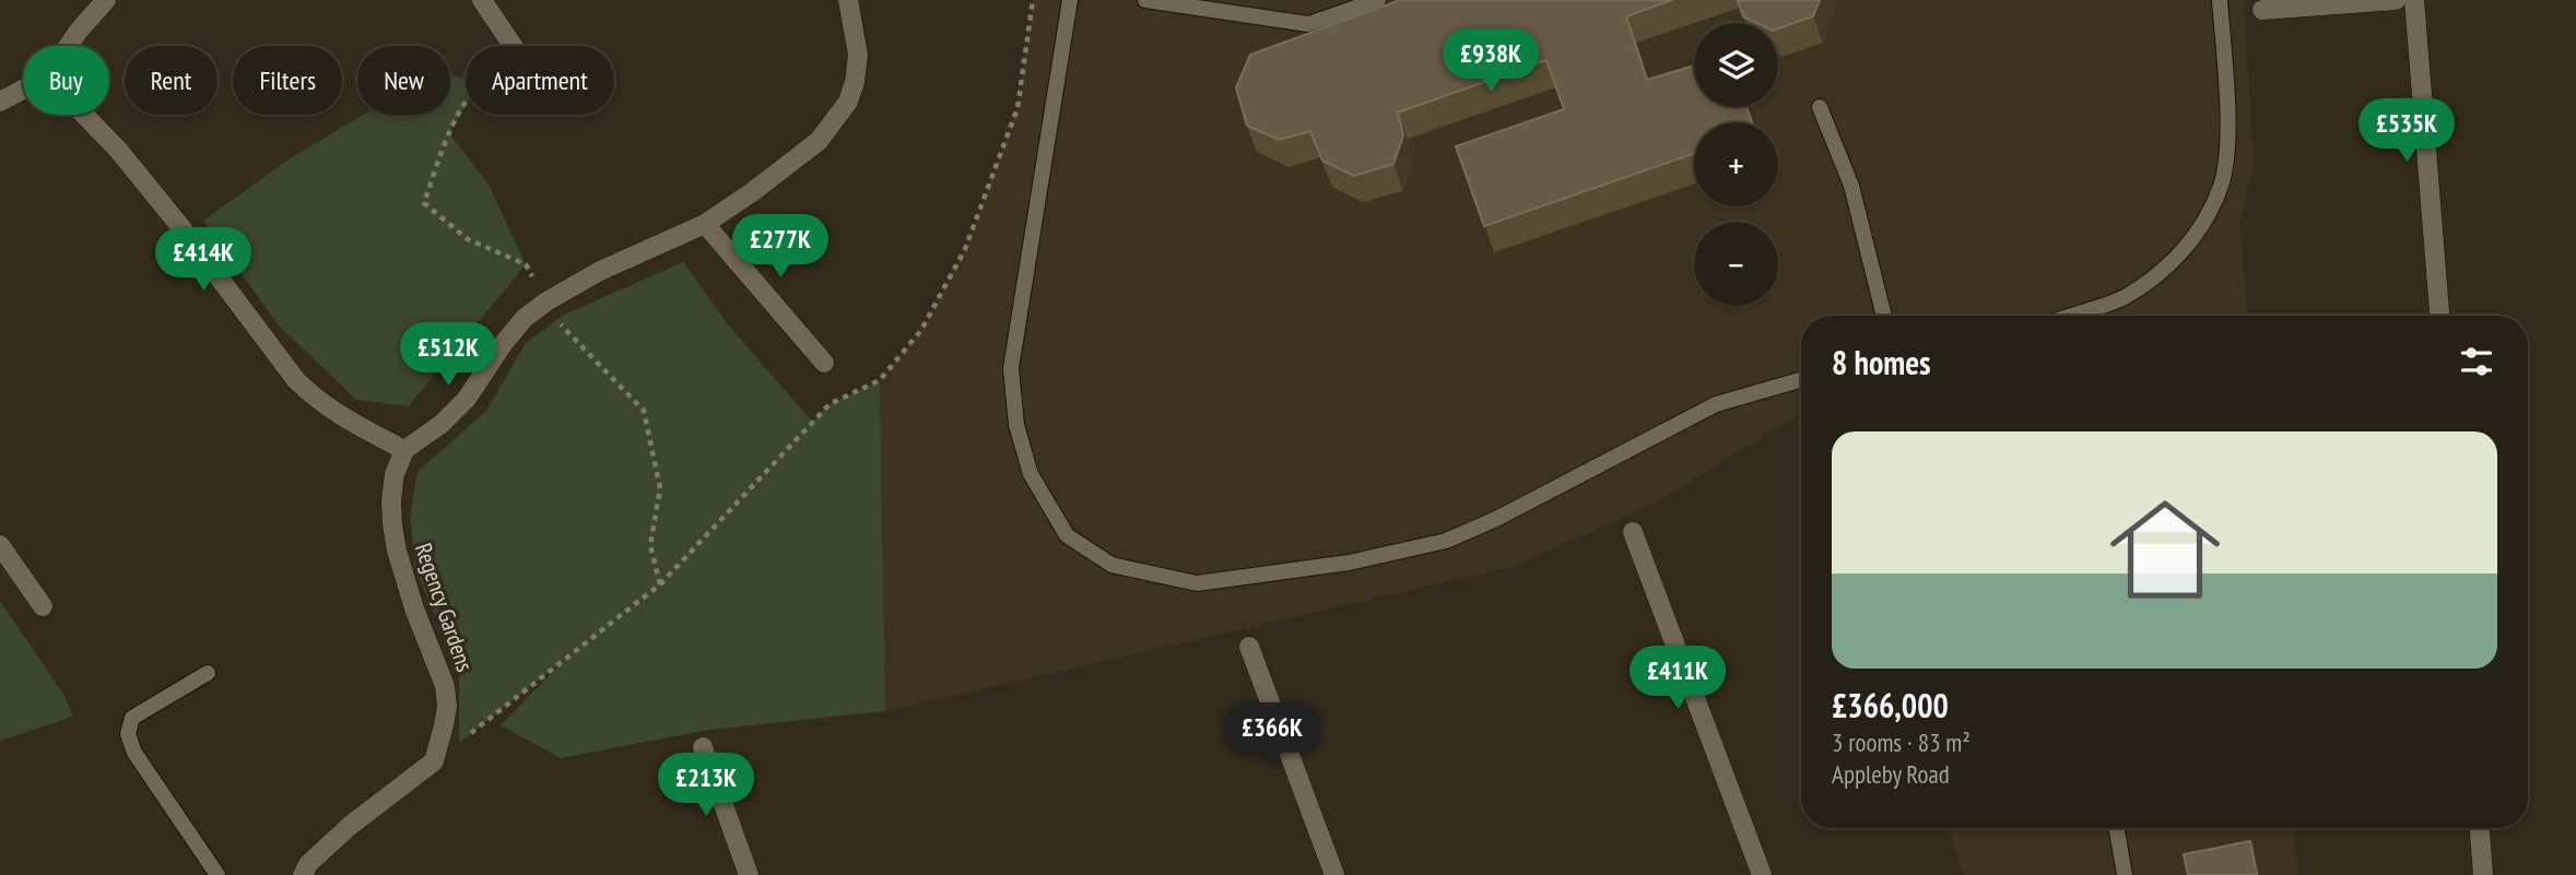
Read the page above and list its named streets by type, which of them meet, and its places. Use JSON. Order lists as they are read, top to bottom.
{
  "streets": {
    "street": ["Regency Gardens"]
  },
  "page": {
    "map_buttons": ["+", "−"],
    "price": [
      "£938K",
      "£535K",
      "£277K",
      "£414K",
      "£512K",
      "£411K",
      "£366K",
      "£213K"
    ],
    "chip": [
      "Buy",
      "Rent",
      "Filters",
      "New",
      "Apartment"
    ],
    "heading": "8 homes",
    "list": [
      {
        "name": "£366,000",
        "note": "3 rooms · 83 m² · Appleby Road"
      }
    ]
  }
}
